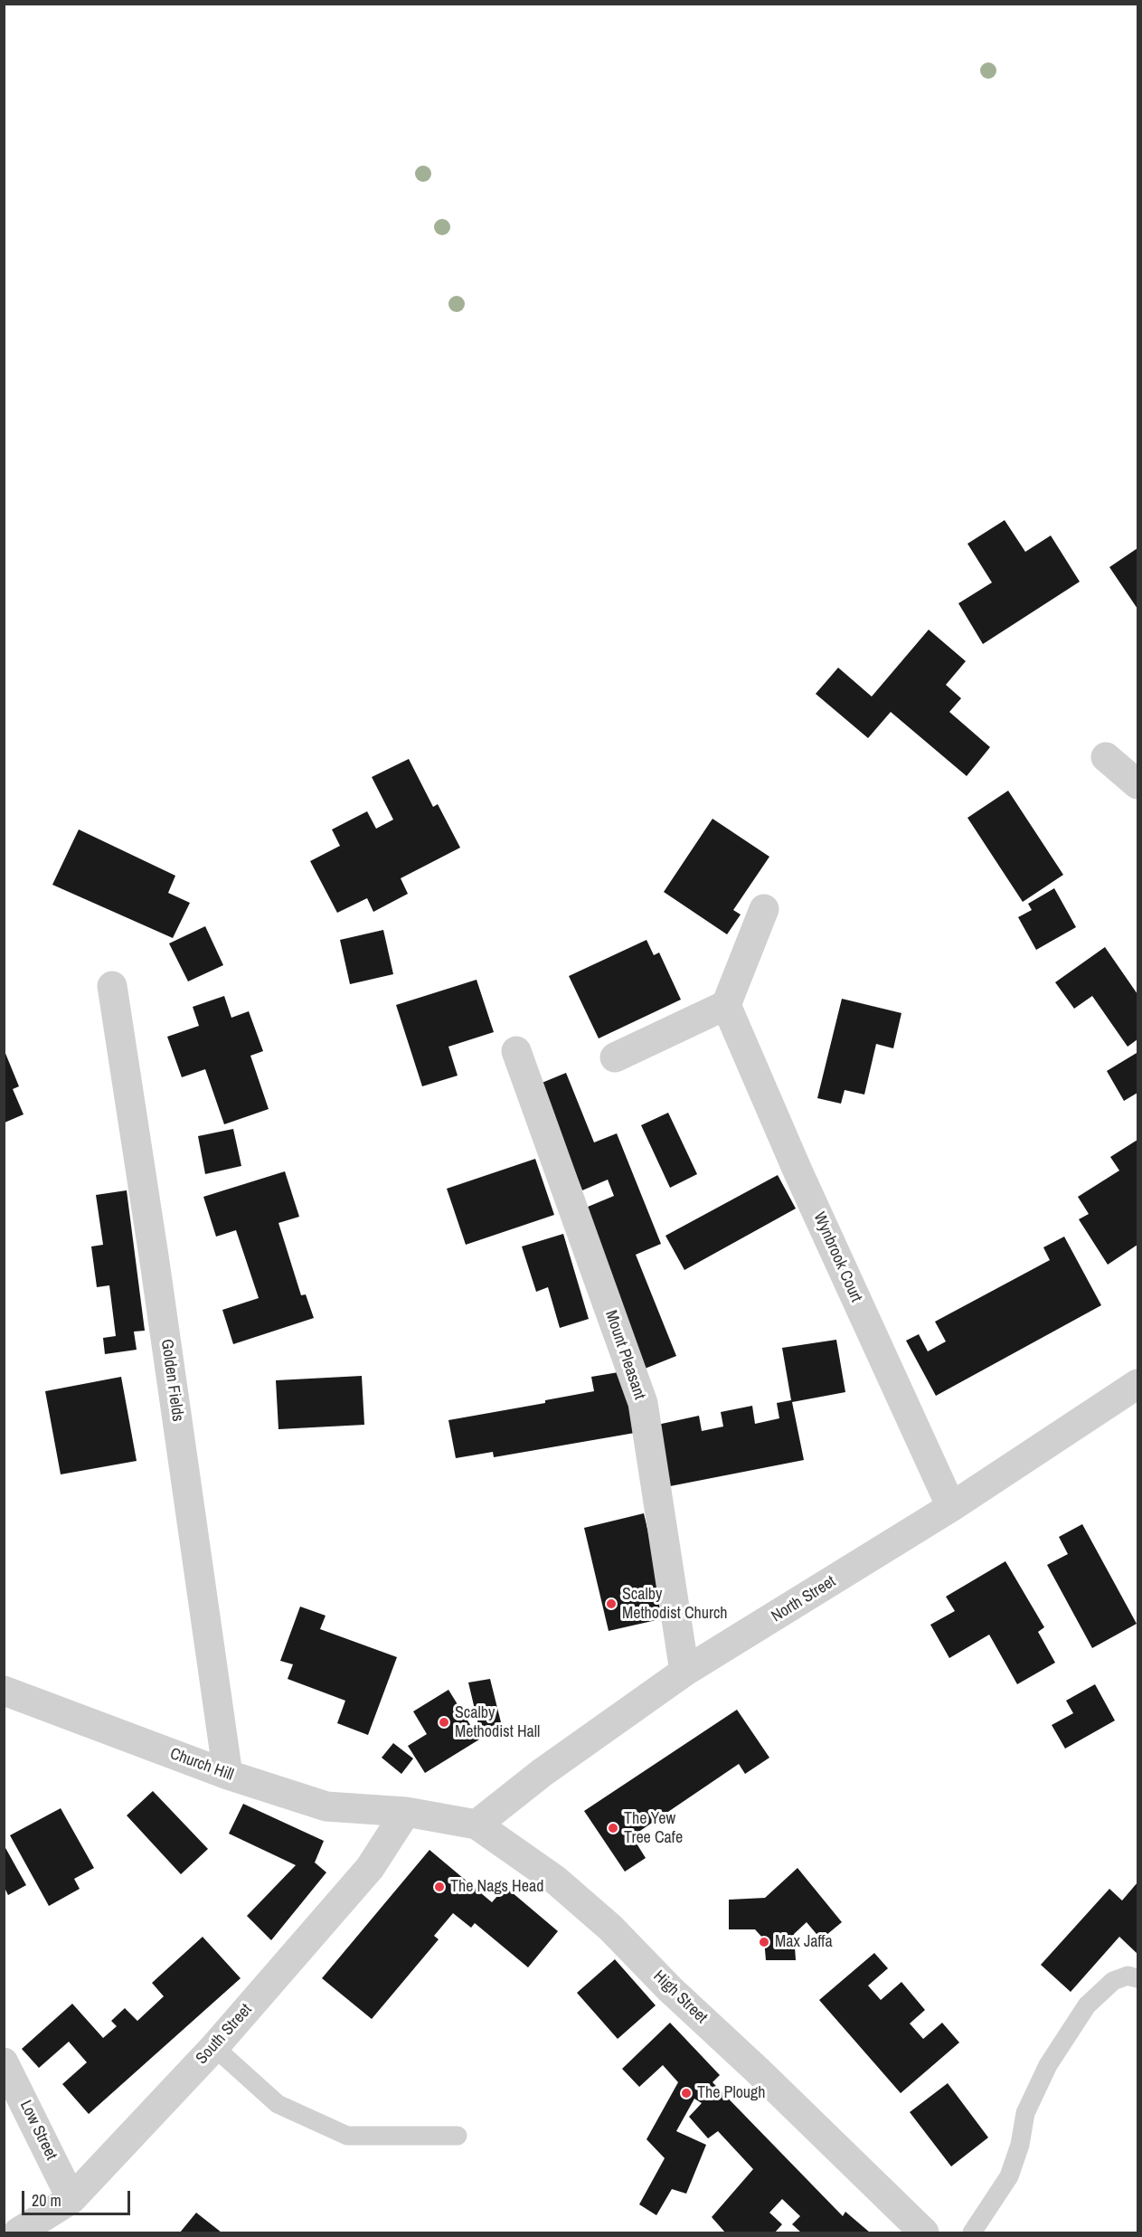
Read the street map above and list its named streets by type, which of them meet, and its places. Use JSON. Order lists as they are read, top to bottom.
{
  "streets": {
    "street": [
      "Wynbrook Court",
      "Mount Pleasant",
      "Golden Fields",
      "North Street",
      "Church Hill",
      "High Street",
      "South Street",
      "Low Street"
    ]
  },
  "crossings": [
    ["Wynbrook Court", "North Street"],
    ["Mount Pleasant", "North Street"],
    ["Golden Fields", "Church Hill"],
    ["North Street", "High Street"],
    ["Church Hill", "High Street"],
    ["Church Hill", "South Street"],
    ["High Street", "South Street"],
    ["South Street", "Low Street"]
  ],
  "places": [
    "Scalby Methodist Church",
    "Scalby Methodist Hall",
    "The Yew Tree Cafe",
    "The Nags Head",
    "Max Jaffa",
    "The Plough"
  ],
  "scale_bar": "20 m"
}
